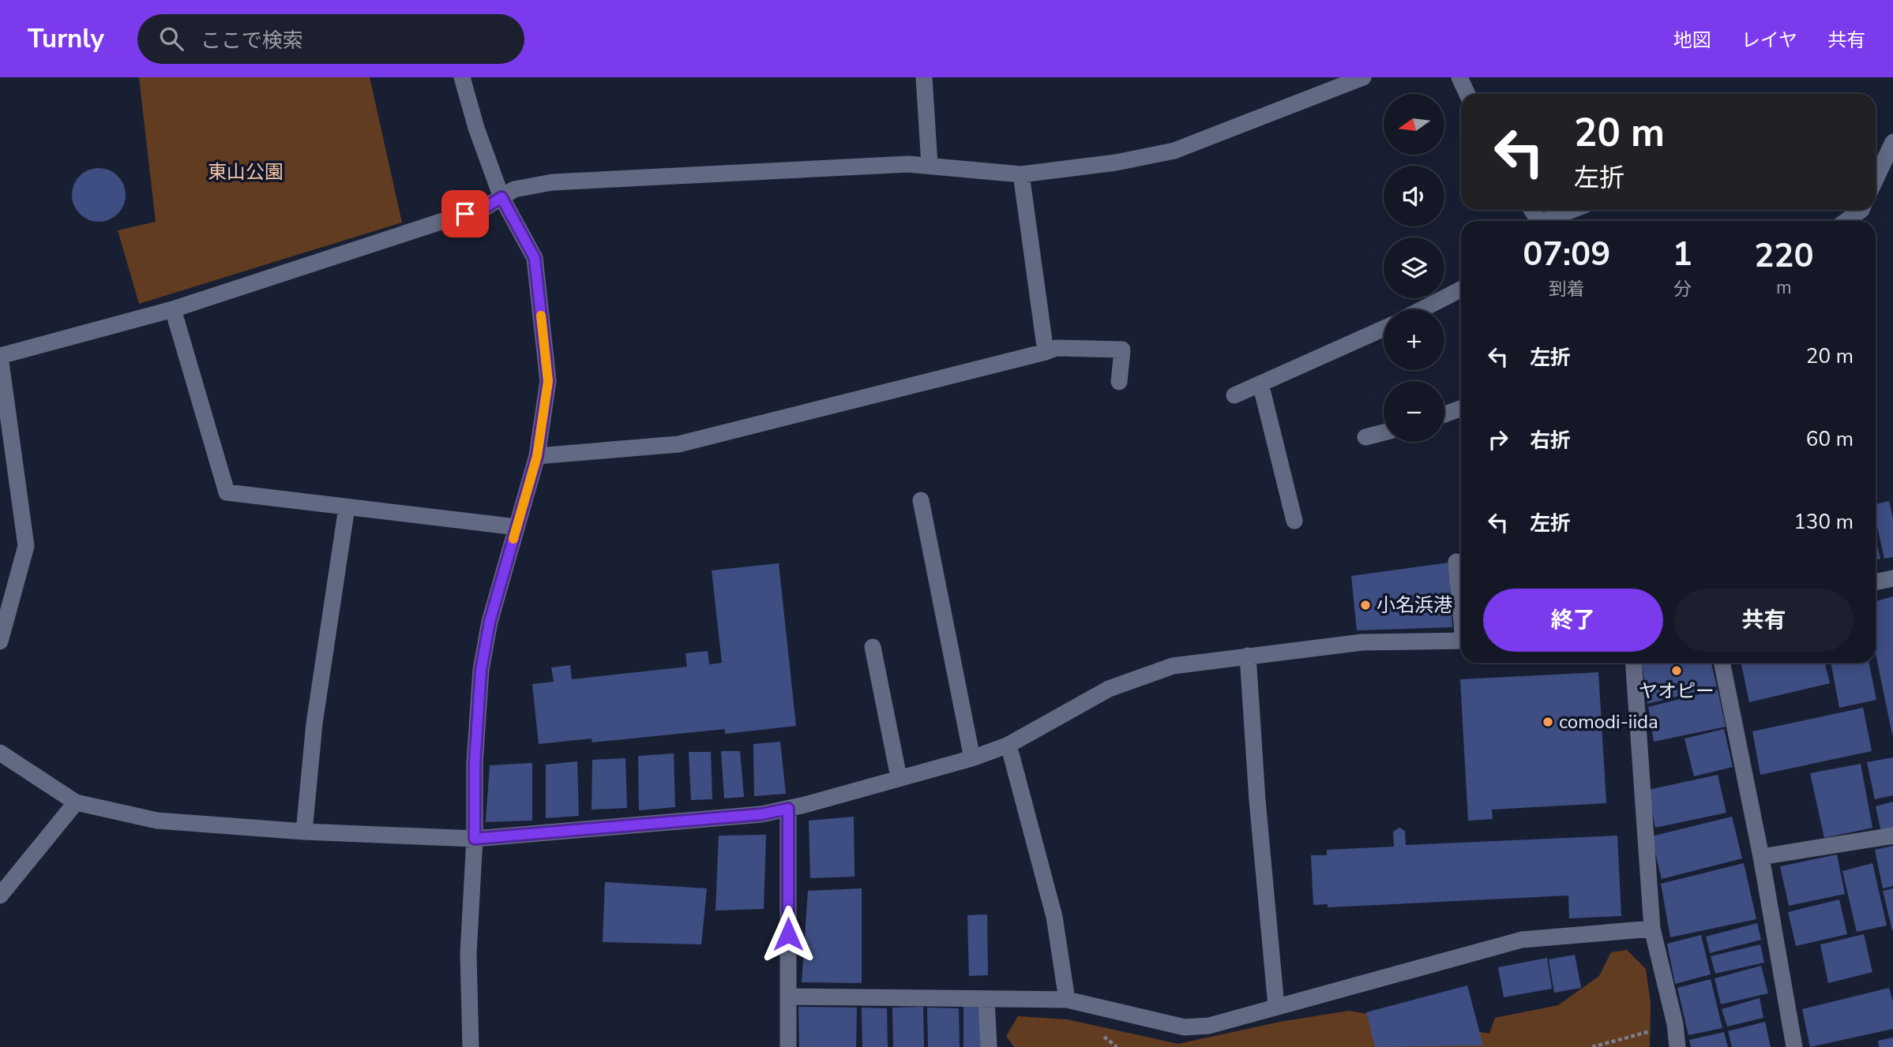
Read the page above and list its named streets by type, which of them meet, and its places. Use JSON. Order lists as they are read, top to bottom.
{
  "parks": ["東山公園"],
  "places": ["小名浜港", "ヤオピー", "comodi-iida"],
  "north": "left",
  "page": {
    "header": "Turnly",
    "search": "ここで検索",
    "nav": ["地図", "レイヤ", "共有"],
    "map_buttons": ["+", "−"],
    "turn": ["20 m", "左折"],
    "eta": [
      "07:09",
      "到着",
      "1",
      "分",
      "220",
      "m"
    ],
    "list": [
      {
        "name": "左折",
        "value": "20 m"
      },
      {
        "name": "右折",
        "value": "60 m"
      },
      {
        "name": "左折",
        "value": "130 m"
      }
    ],
    "buttons": ["終了", "共有"]
  }
}
